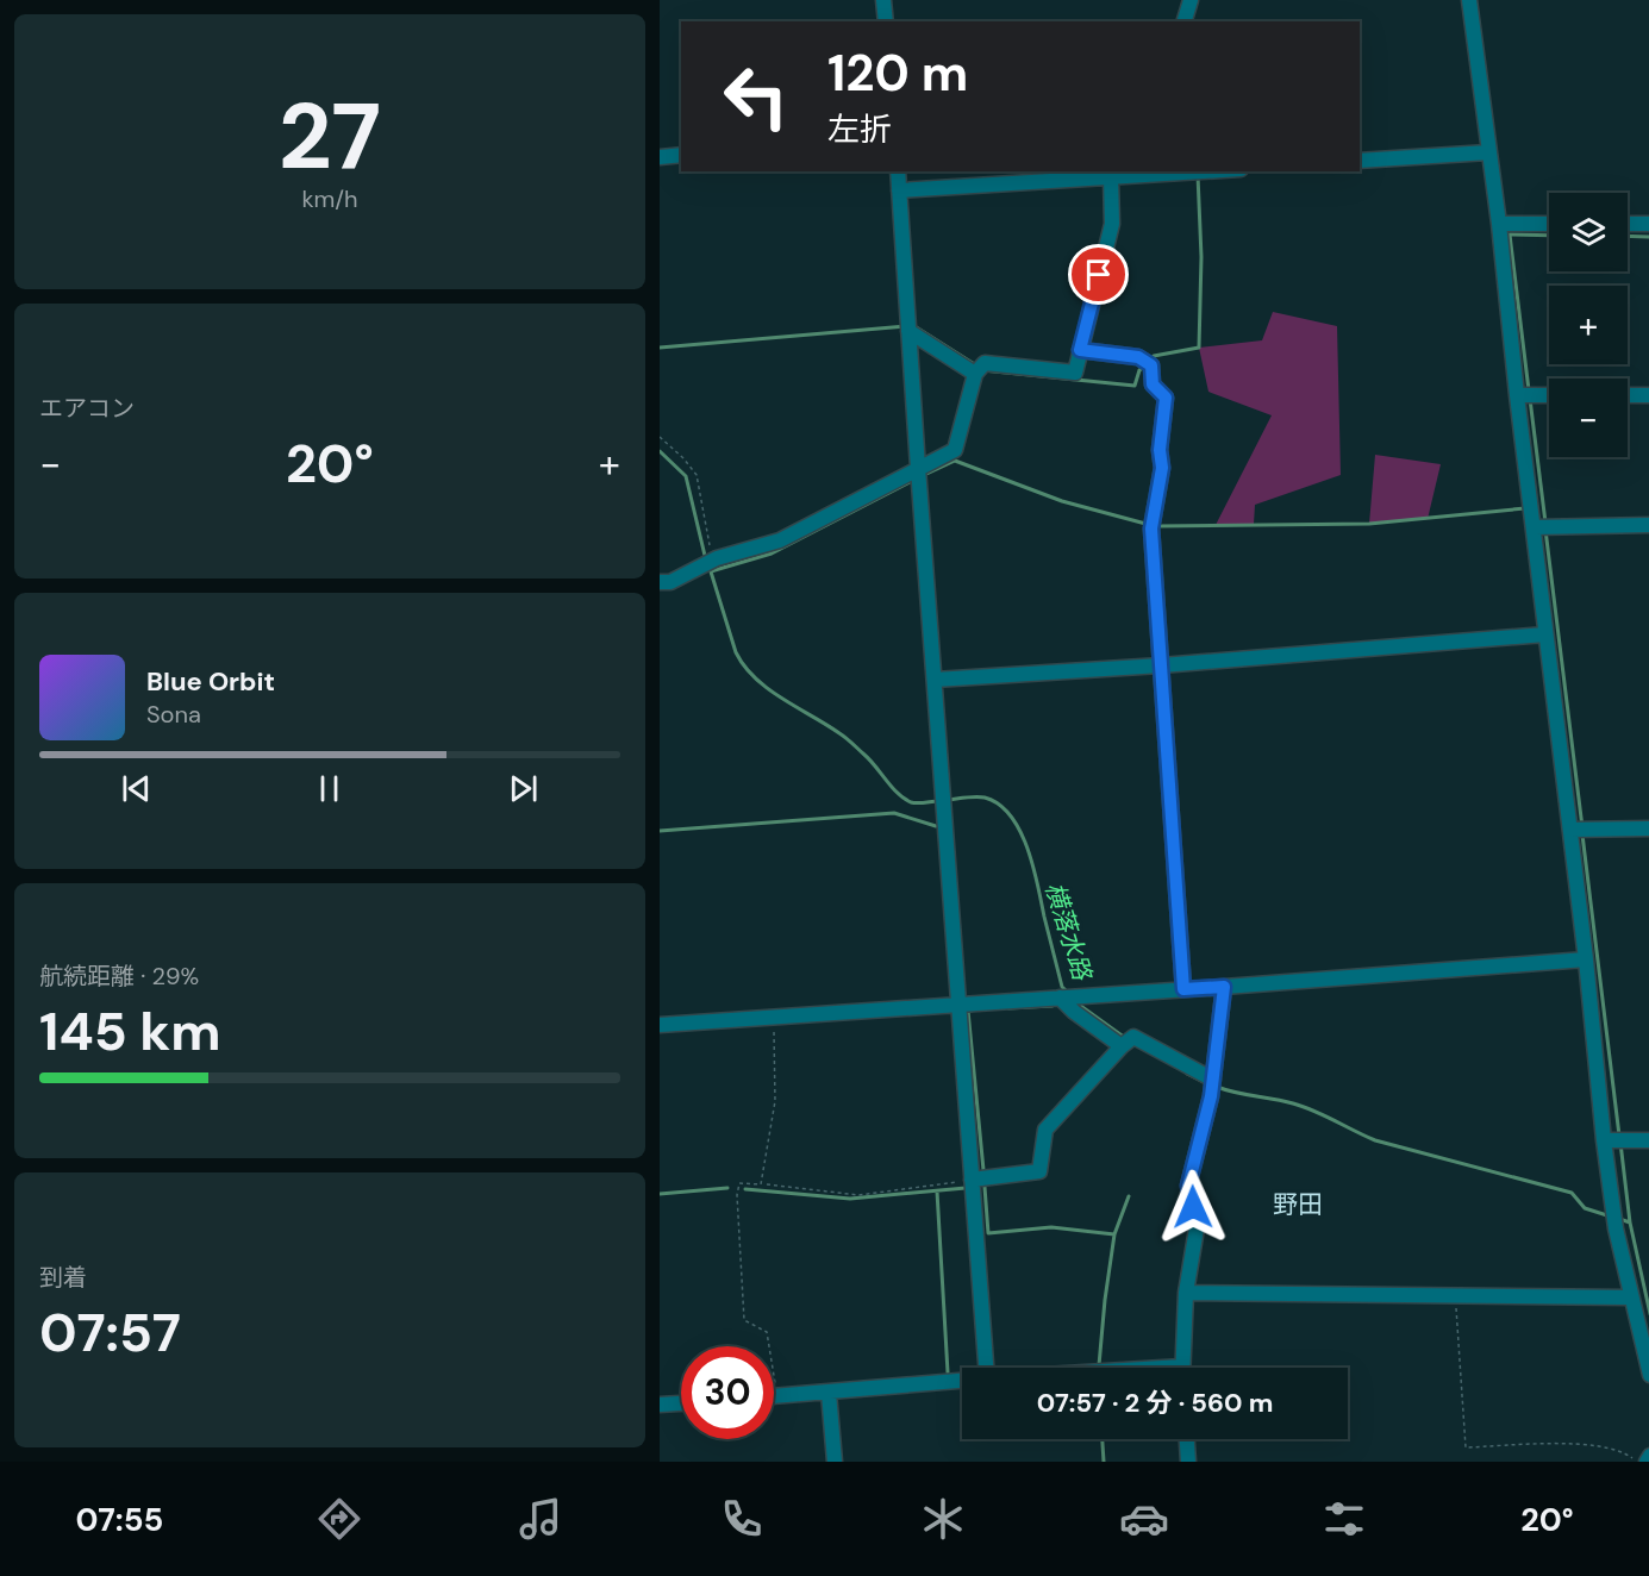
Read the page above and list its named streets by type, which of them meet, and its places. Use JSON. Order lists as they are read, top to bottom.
{
  "districts": ["野田"],
  "water": ["横落水路"],
  "page": {
    "tile": [
      ["27", "km/h"],
      "エアコン",
      ["航続距離 · 29%", "145 km"],
      ["到着", "07:57"]
    ],
    "turn": ["120 m", "左折"],
    "map_buttons": ["+", "−"],
    "heat": ["−", "20°", "+"],
    "song": ["Blue Orbit", "Sona"],
    "limit": "30",
    "trip": "07:57 · 2 分 · 560 m",
    "tabs": ["07:55", "20°"]
  }
}
